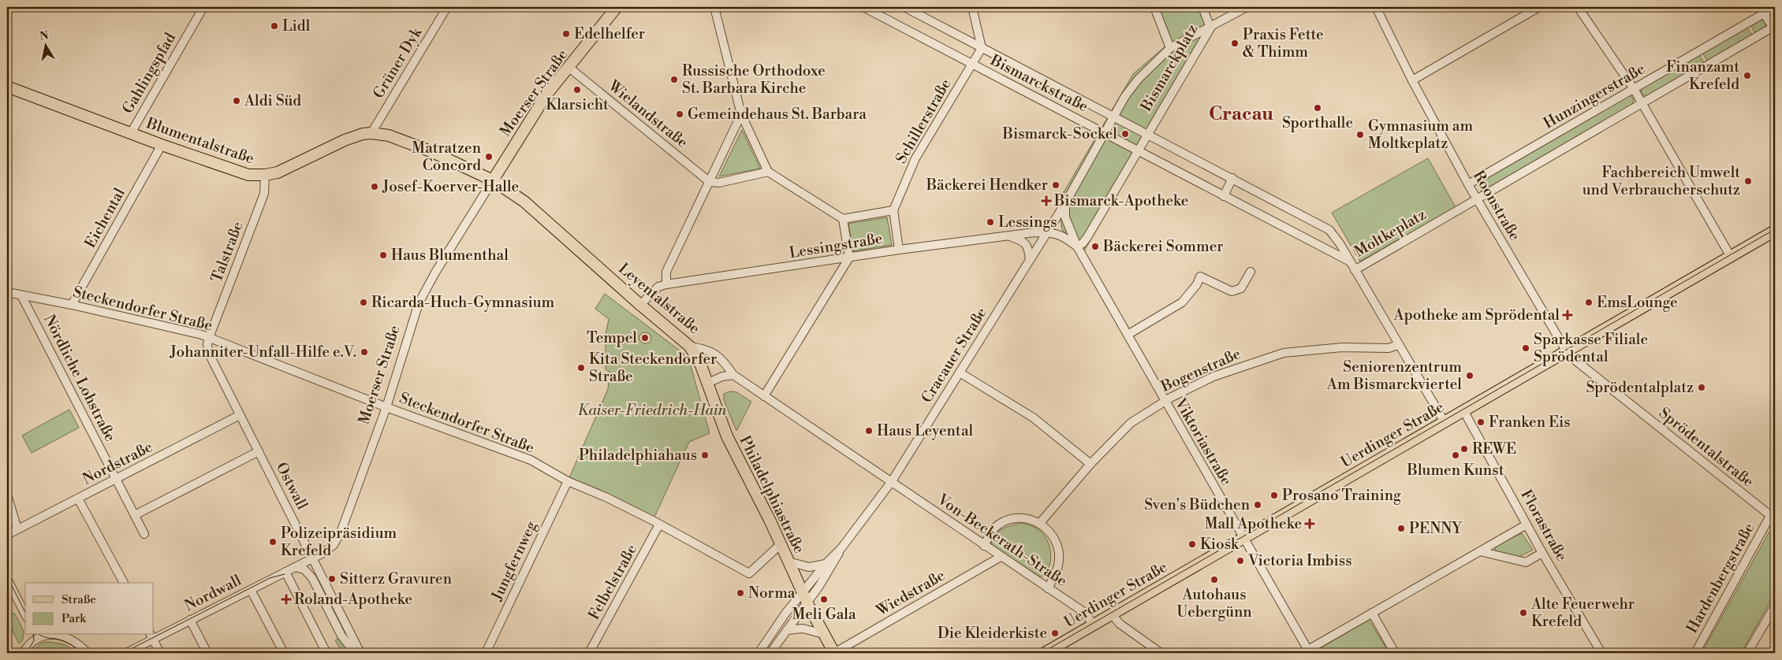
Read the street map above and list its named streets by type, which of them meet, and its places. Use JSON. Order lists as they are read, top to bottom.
{
  "streets": {
    "main road": [
      "Moerser Straße",
      "Blumentalstraße",
      "Leyentalstraße",
      "Uerdinger Straße",
      "Philadelphiastraße"
    ],
    "street": [
      "Grüner Dyk",
      "Bismarckplatz",
      "Gahlingspfad",
      "Bismarckstraße",
      "Hunzingerstraße",
      "Wielandstraße",
      "Schillerstraße",
      "Roonstraße",
      "Eichental",
      "Moltkeplatz",
      "Lessingstraße",
      "Talstraße",
      "Steckendorfer Straße",
      "Cracauer Straße",
      "Bogenstraße",
      "Nördliche Lohstraße",
      "Viktoriastraße",
      "Sprödentalstraße",
      "Nordstraße",
      "Ostwall",
      "Florastraße",
      "Von-Beckerath-Straße",
      "Jungfernweg",
      "Hardenbergstraße",
      "Felbelstraße",
      "Nordwall",
      "Wiedstraße"
    ]
  },
  "crossings": [
    ["Grüner Dyk", "Blumentalstraße"],
    ["Bismarckplatz", "Bismarckstraße"],
    ["Bismarckplatz", "Lessingstraße"],
    ["Bismarckplatz", "Cracauer Straße"],
    ["Bismarckplatz", "Viktoriastraße"],
    ["Gahlingspfad", "Blumentalstraße"],
    ["Bismarckstraße", "Schillerstraße"],
    ["Bismarckstraße", "Moltkeplatz"],
    ["Moerser Straße", "Wielandstraße"],
    ["Moerser Straße", "Blumentalstraße"],
    ["Moerser Straße", "Leyentalstraße"],
    ["Moerser Straße", "Steckendorfer Straße"],
    ["Moerser Straße", "Ostwall"],
    ["Moerser Straße", "Nordwall"],
    ["Hunzingerstraße", "Roonstraße"],
    ["Hunzingerstraße", "Moltkeplatz"],
    ["Blumentalstraße", "Eichental"],
    ["Blumentalstraße", "Talstraße"],
    ["Blumentalstraße", "Leyentalstraße"],
    ["Roonstraße", "Moltkeplatz"],
    ["Roonstraße", "Uerdinger Straße"],
    ["Roonstraße", "Sprödentalstraße"],
    ["Eichental", "Steckendorfer Straße"],
    ["Lessingstraße", "Cracauer Straße"],
    ["Lessingstraße", "Viktoriastraße"],
    ["Talstraße", "Steckendorfer Straße"],
    ["Talstraße", "Ostwall"],
    ["Leyentalstraße", "Cracauer Straße"],
    ["Leyentalstraße", "Philadelphiastraße"],
    ["Leyentalstraße", "Von-Beckerath-Straße"],
    ["Steckendorfer Straße", "Nördliche Lohstraße"],
    ["Steckendorfer Straße", "Ostwall"],
    ["Steckendorfer Straße", "Philadelphiastraße"],
    ["Steckendorfer Straße", "Jungfernweg"],
    ["Steckendorfer Straße", "Felbelstraße"],
    ["Cracauer Straße", "Viktoriastraße"],
    ["Cracauer Straße", "Philadelphiastraße"],
    ["Cracauer Straße", "Von-Beckerath-Straße"],
    ["Bogenstraße", "Viktoriastraße"],
    ["Nördliche Lohstraße", "Nordstraße"],
    ["Uerdinger Straße", "Viktoriastraße"],
    ["Uerdinger Straße", "Sprödentalstraße"],
    ["Uerdinger Straße", "Florastraße"],
    ["Uerdinger Straße", "Von-Beckerath-Straße"],
    ["Sprödentalstraße", "Hardenbergstraße"],
    ["Nordstraße", "Ostwall"],
    ["Ostwall", "Nordwall"],
    ["Philadelphiastraße", "Wiedstraße"],
    ["Von-Beckerath-Straße", "Wiedstraße"]
  ],
  "districts": ["Cracau"],
  "parks": ["Kaiser-Friedrich-Hain"],
  "places": {
    "other": [
      "Lidl",
      "Edelhelfer",
      "Praxis Fette & Thimm",
      "Finanzamt Krefeld",
      "Russische Orthodoxe St. Barbara Kirche",
      "Klarsicht",
      "Aldi Süd",
      "Sporthalle",
      "Gemeindehaus St. Barbara",
      "Bismarck-Sockel",
      "Gymnasium am Moltkeplatz",
      "Matratzen Concord",
      "Fachbereich Umwelt und Verbraucherschutz",
      "Bäckerei Hendker",
      "Josef-Koerver-Halle",
      "Lessings",
      "Bäckerei Sommer",
      "Haus Blumenthal",
      "Ricarda-Huch-Gymnasium",
      "EmsLounge",
      "Tempel",
      "Sparkasse Filiale Sprödental",
      "Johanniter-Unfall-Hilfe e.V.",
      "Kita Steckendorfer Straße",
      "Seniorenzentrum Am Bismarckviertel",
      "Sprödentalplatz",
      "Franken Eis",
      "Haus Leyental",
      "REWE",
      "Philadelphiahaus",
      "Blumen Kunst",
      "Prosano Training",
      "Sven's Büdchen",
      "PENNY",
      "Polizeipräsidium Krefeld",
      "Kiosk",
      "Victoria Imbiss",
      "Sitterz Gravuren",
      "Autohaus Uebergünn",
      "Norma",
      "Meli Gala",
      "Alte Feuerwehr Krefeld",
      "Die Kleiderkiste"
    ],
    "health": [
      "Bismarck-Apotheke",
      "Apotheke am Sprödental",
      "Mall Apotheke",
      "Roland-Apotheke"
    ]
  },
  "legend": ["Straße", "Park"],
  "north": "top"
}
